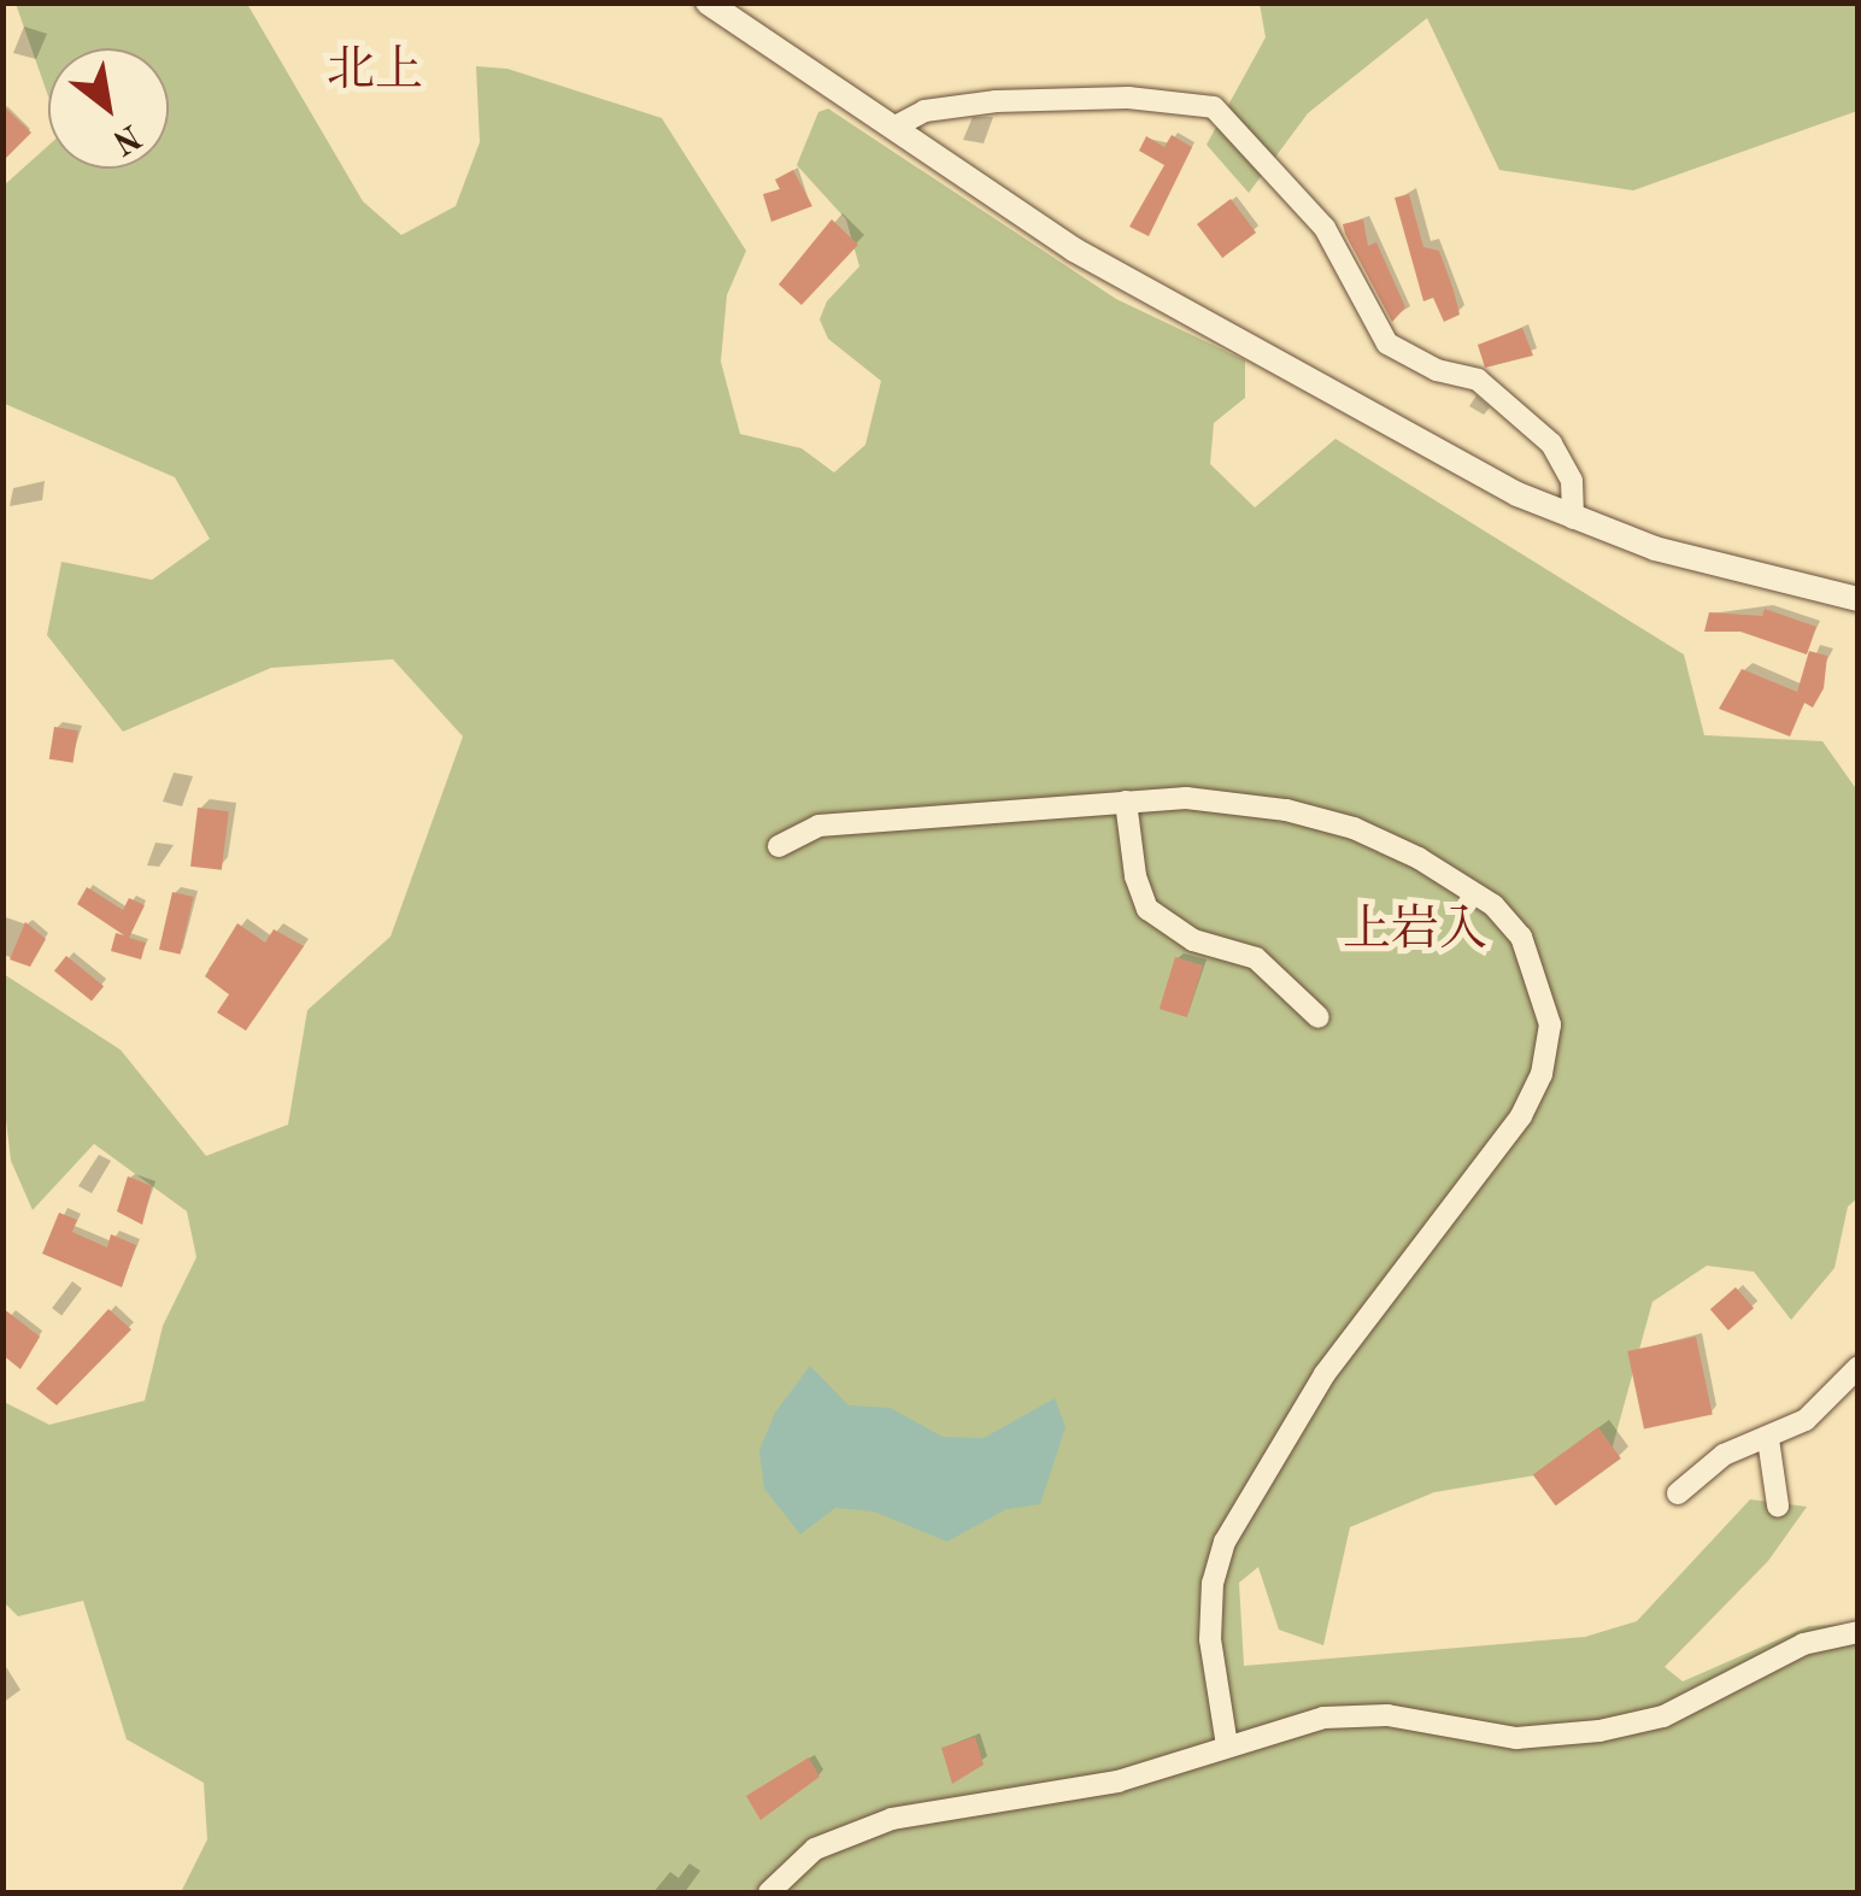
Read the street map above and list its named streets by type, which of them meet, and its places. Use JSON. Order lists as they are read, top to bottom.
{
  "districts": ["北上", "上岩入"],
  "north": "bottom right"
}
